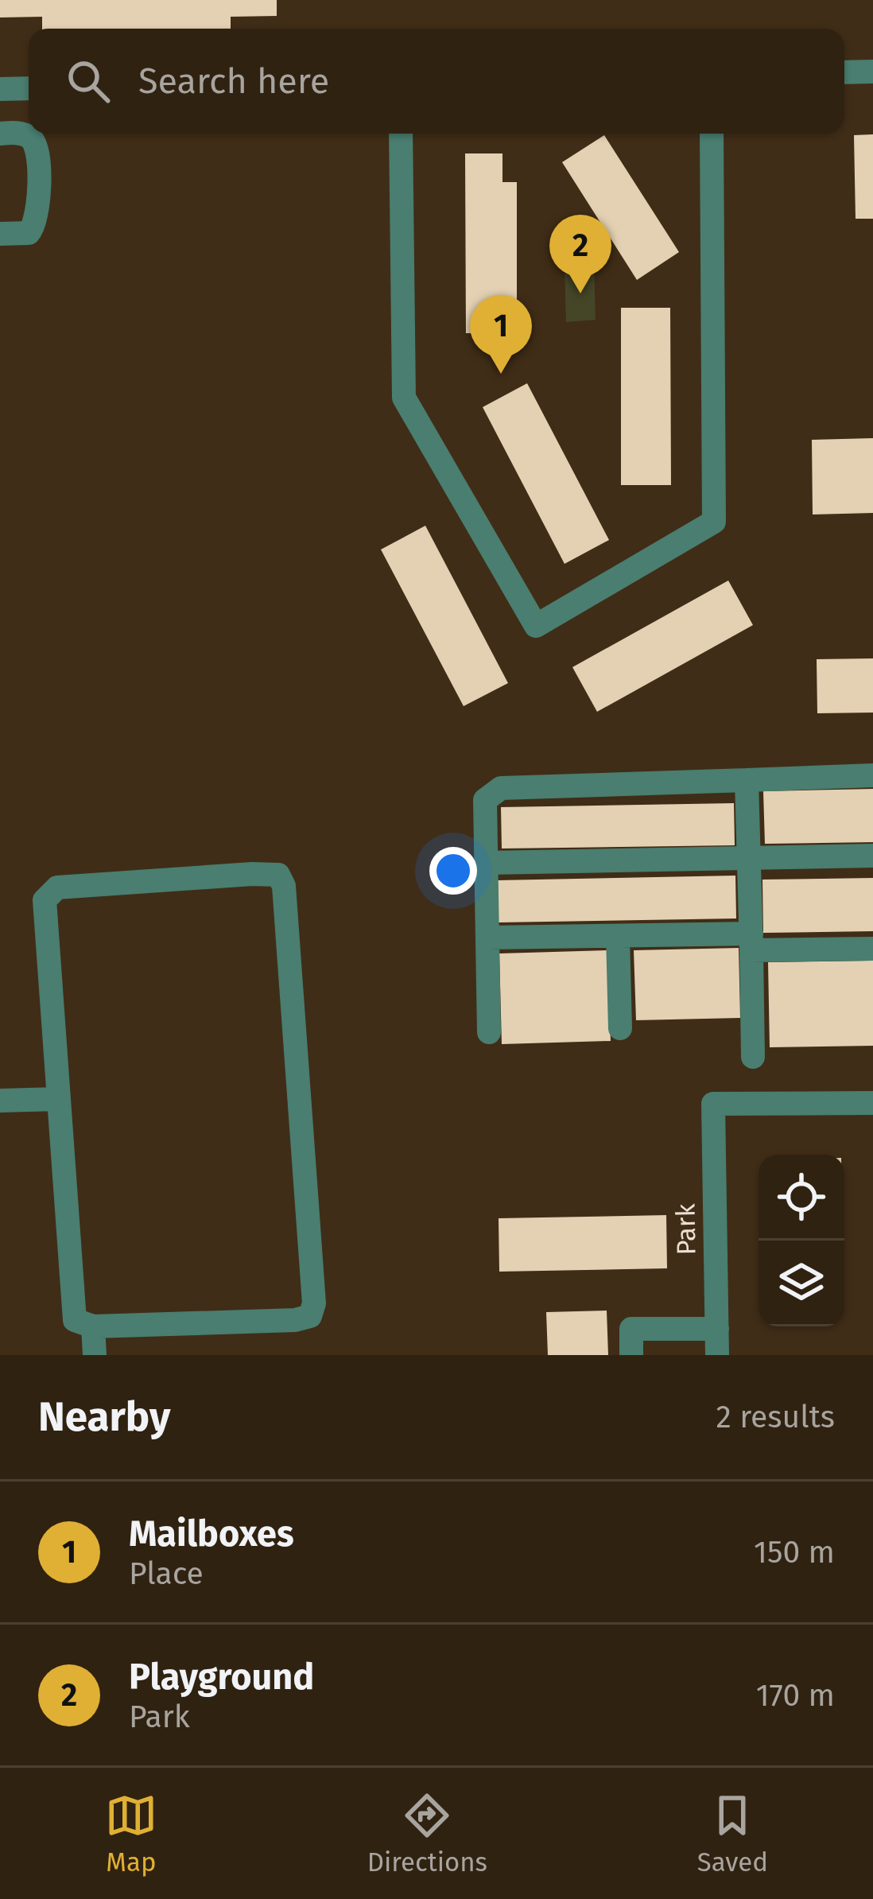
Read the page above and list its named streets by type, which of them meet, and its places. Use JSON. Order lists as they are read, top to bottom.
{
  "streets": {
    "street": ["Park"]
  },
  "page": {
    "search": "Search here",
    "pins": ["2", "1"],
    "heading": ["Nearby", "2 results"],
    "list": [
      {
        "mark": "1",
        "name": "Mailboxes",
        "note": "Place",
        "value": "150 m"
      },
      {
        "mark": "2",
        "name": "Playground",
        "note": "Park",
        "value": "170 m"
      }
    ],
    "nav": ["Map", "Directions", "Saved"]
  }
}
